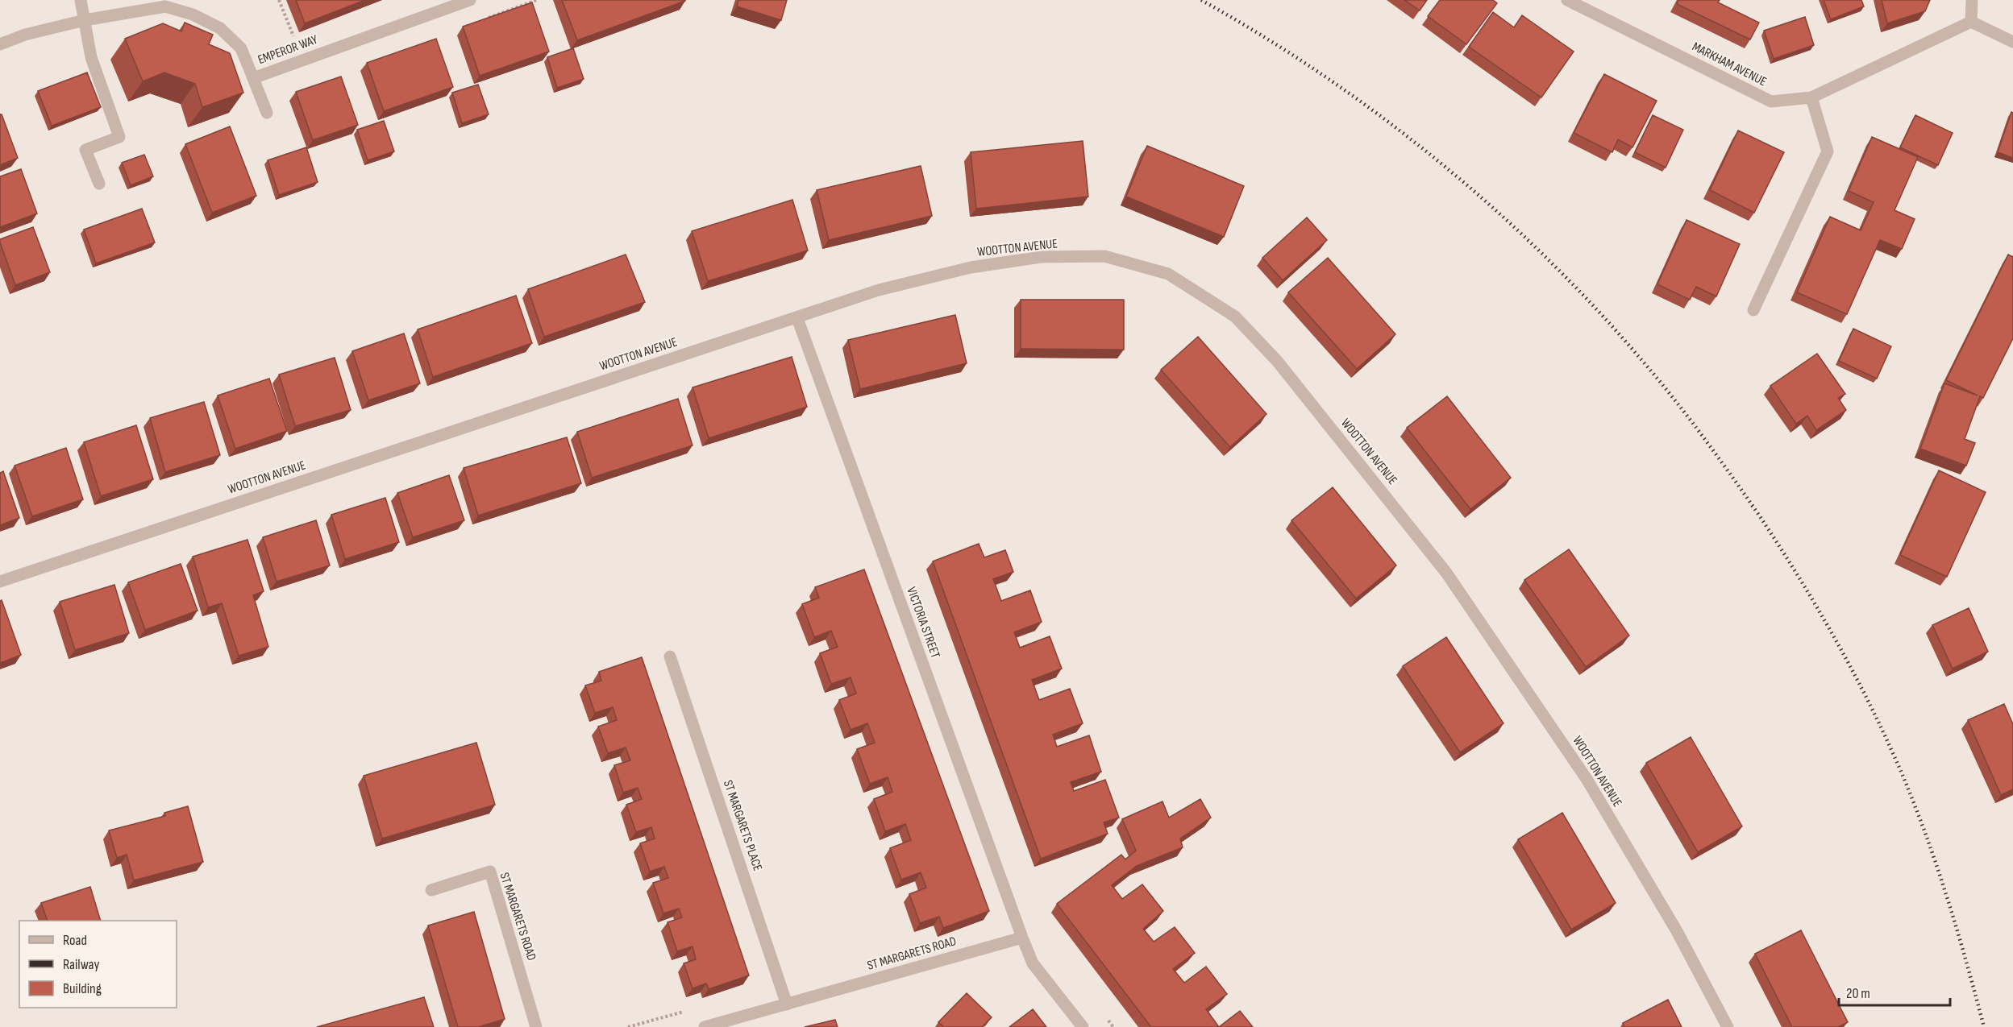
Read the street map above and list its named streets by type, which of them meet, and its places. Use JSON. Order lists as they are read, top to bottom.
{
  "streets": {
    "street": [
      "EMPEROR WAY",
      "MARKHAM AVENUE",
      "WOOTTON AVENUE",
      "VICTORIA STREET",
      "ST MARGARETS PLACE",
      "ST MARGARETS ROAD"
    ]
  },
  "crossings": [
    ["WOOTTON AVENUE", "VICTORIA STREET"],
    ["VICTORIA STREET", "ST MARGARETS ROAD"],
    ["ST MARGARETS PLACE", "ST MARGARETS ROAD"]
  ],
  "legend": ["Road", "Railway", "Building"],
  "scale_bar": "20 m"
}
